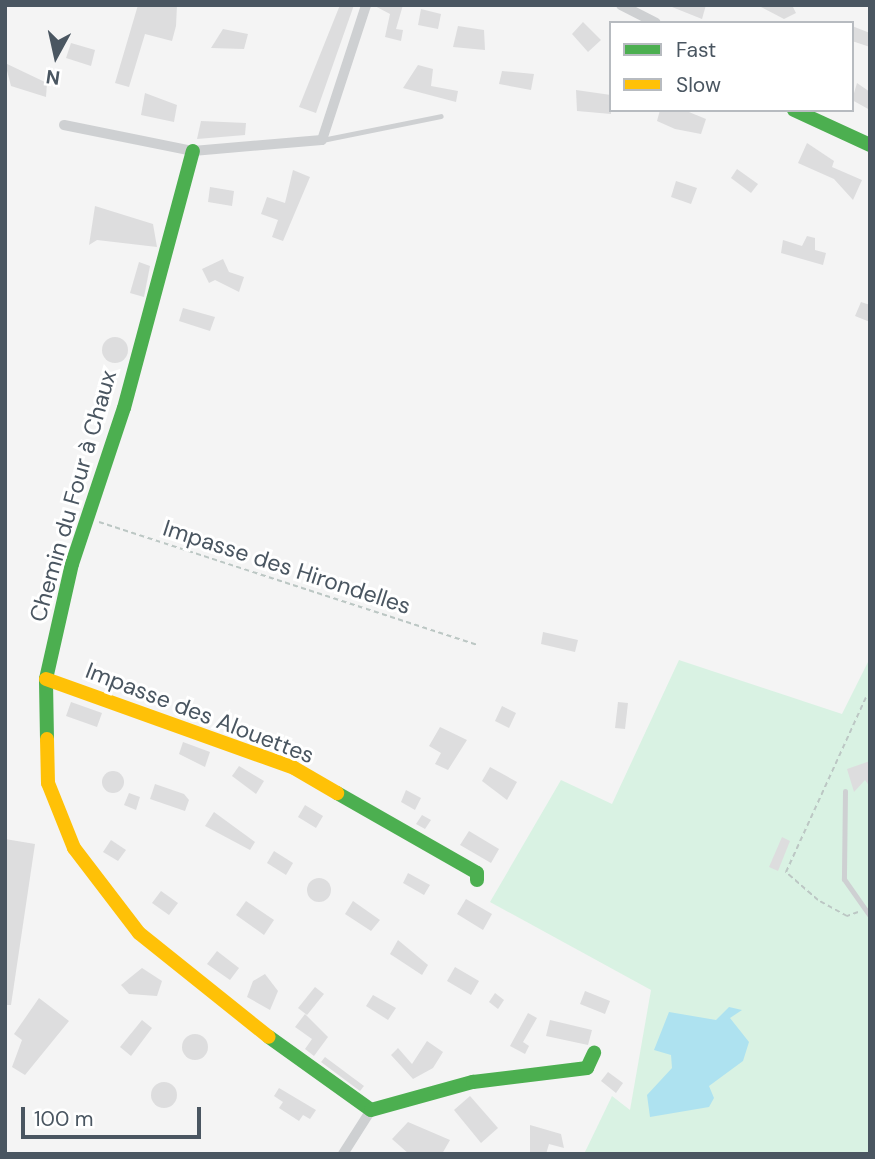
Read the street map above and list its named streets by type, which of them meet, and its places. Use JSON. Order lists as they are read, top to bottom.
{
  "streets": {
    "street": ["Chemin du Four à Chaux", "Impasse des Alouettes"],
    "path": ["Impasse des Hirondelles"]
  },
  "crossings": [
    ["Chemin du Four à Chaux", "Impasse des Hirondelles"],
    ["Chemin du Four à Chaux", "Impasse des Alouettes"]
  ],
  "legend": ["Fast", "Slow"],
  "scale_bar": "100 m",
  "north": "bottom"
}
